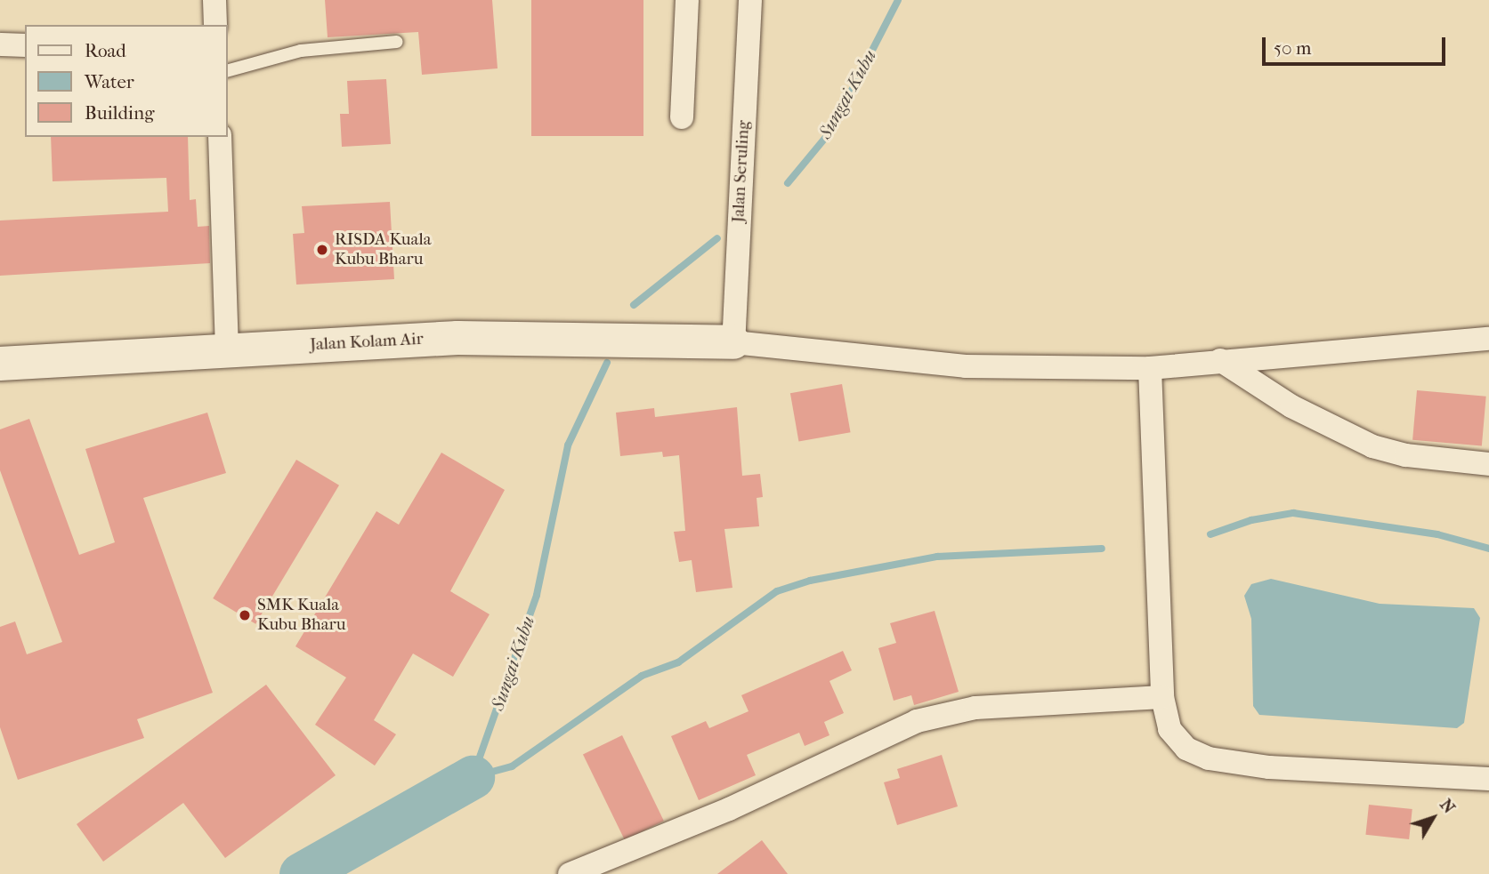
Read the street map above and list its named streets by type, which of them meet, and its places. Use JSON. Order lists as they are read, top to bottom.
{
  "streets": {
    "street": ["Jalan Seruling", "Jalan Kolam Air"]
  },
  "crossings": [
    ["Jalan Seruling", "Jalan Kolam Air"]
  ],
  "water": ["Sungai Kubu"],
  "places": ["RISDA Kuala Kubu Bharu", "SMK Kuala Kubu Bharu"],
  "legend": ["Road", "Water", "Building"],
  "scale_bar": "50 m",
  "north": "top right"
}
